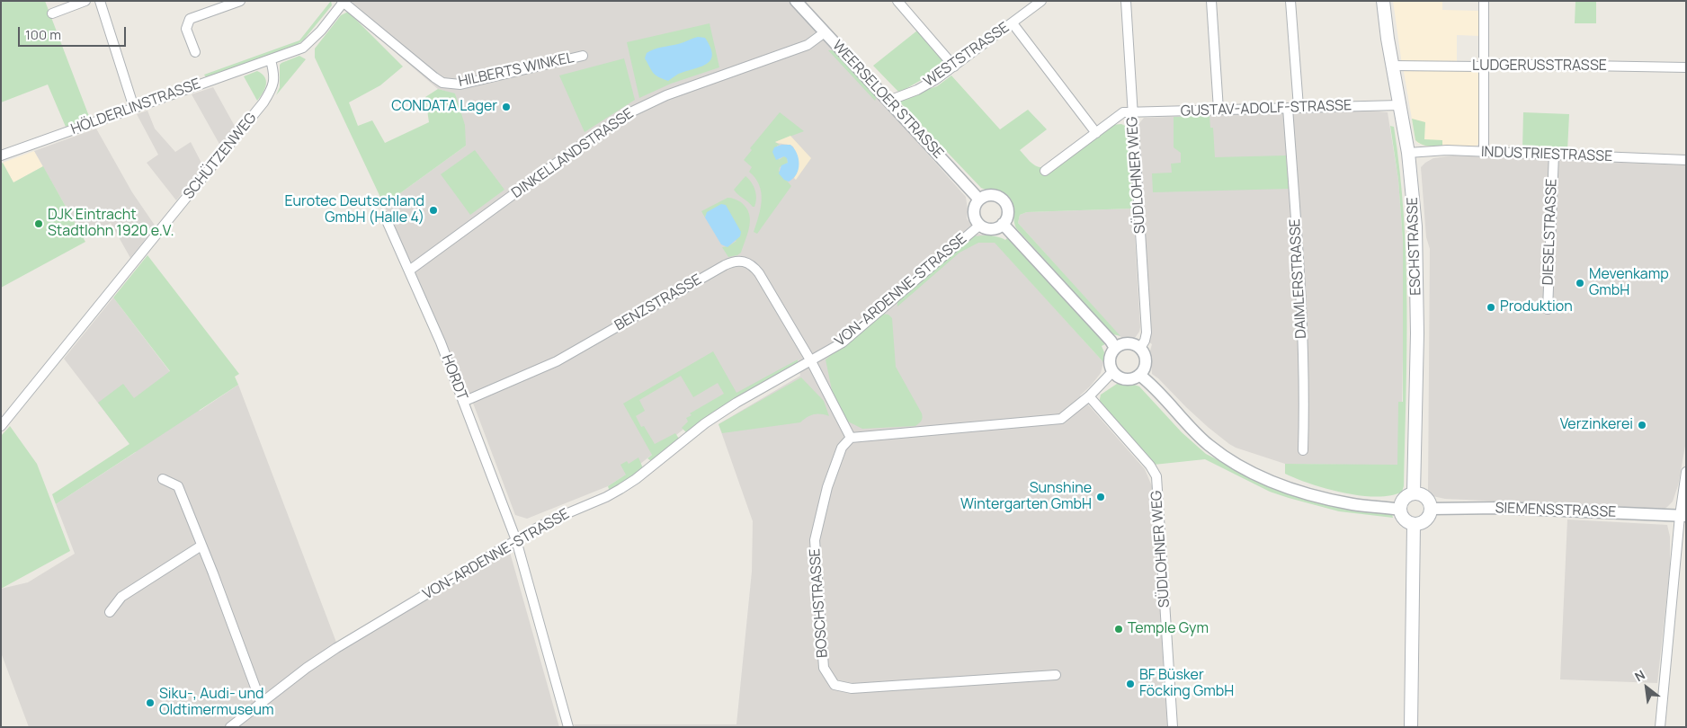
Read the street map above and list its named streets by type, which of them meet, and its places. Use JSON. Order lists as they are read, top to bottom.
{
  "streets": {
    "main road": ["ESCHSTRASSE"],
    "street": [
      "WESTSTRASSE",
      "LUDGERUSSTRASSE",
      "HILBERTS WINKEL",
      "WEERSELOER STRASSE",
      "HÖLDERLINSTRASSE",
      "GUSTAV-ADOLF-STRASSE",
      "DINKELLANDSTRASSE",
      "INDUSTRIESTRASSE",
      "SCHÜTZENWEG",
      "SÜDLOHNER WEG",
      "DIESELSTRASSE",
      "DAIMLERSTRASSE",
      "VON-ARDENNE-STRASSE",
      "BENZSTRASSE",
      "HORDT",
      "SIEMENSSTRASSE",
      "BOSCHSTRASSE"
    ]
  },
  "crossings": [
    ["WESTSTRASSE", "WEERSELOER STRASSE"],
    ["LUDGERUSSTRASSE", "ESCHSTRASSE"],
    ["WEERSELOER STRASSE", "DINKELLANDSTRASSE"],
    ["WEERSELOER STRASSE", "VON-ARDENNE-STRASSE"],
    ["HÖLDERLINSTRASSE", "SCHÜTZENWEG"],
    ["GUSTAV-ADOLF-STRASSE", "SÜDLOHNER WEG"],
    ["GUSTAV-ADOLF-STRASSE", "ESCHSTRASSE"],
    ["GUSTAV-ADOLF-STRASSE", "DAIMLERSTRASSE"],
    ["DINKELLANDSTRASSE", "HORDT"],
    ["INDUSTRIESTRASSE", "DIESELSTRASSE"],
    ["INDUSTRIESTRASSE", "ESCHSTRASSE"],
    ["ESCHSTRASSE", "SIEMENSSTRASSE"],
    ["VON-ARDENNE-STRASSE", "BENZSTRASSE"],
    ["VON-ARDENNE-STRASSE", "HORDT"],
    ["BENZSTRASSE", "HORDT"]
  ],
  "places": [
    "CONDATA Lager",
    "Eurotec Deutschland GmbH (Halle 4)",
    "DJK Eintracht Stadtlohn 1920 e.V.",
    "Mevenkamp GmbH",
    "Produktion",
    "Verzinkerei",
    "Sunshine Wintergarten GmbH",
    "Temple Gym",
    "BF Büsker Föcking GmbH",
    "Siku-, Audi- und Oldtimermuseum"
  ],
  "scale_bar": "100 m",
  "north": "top left"
}
